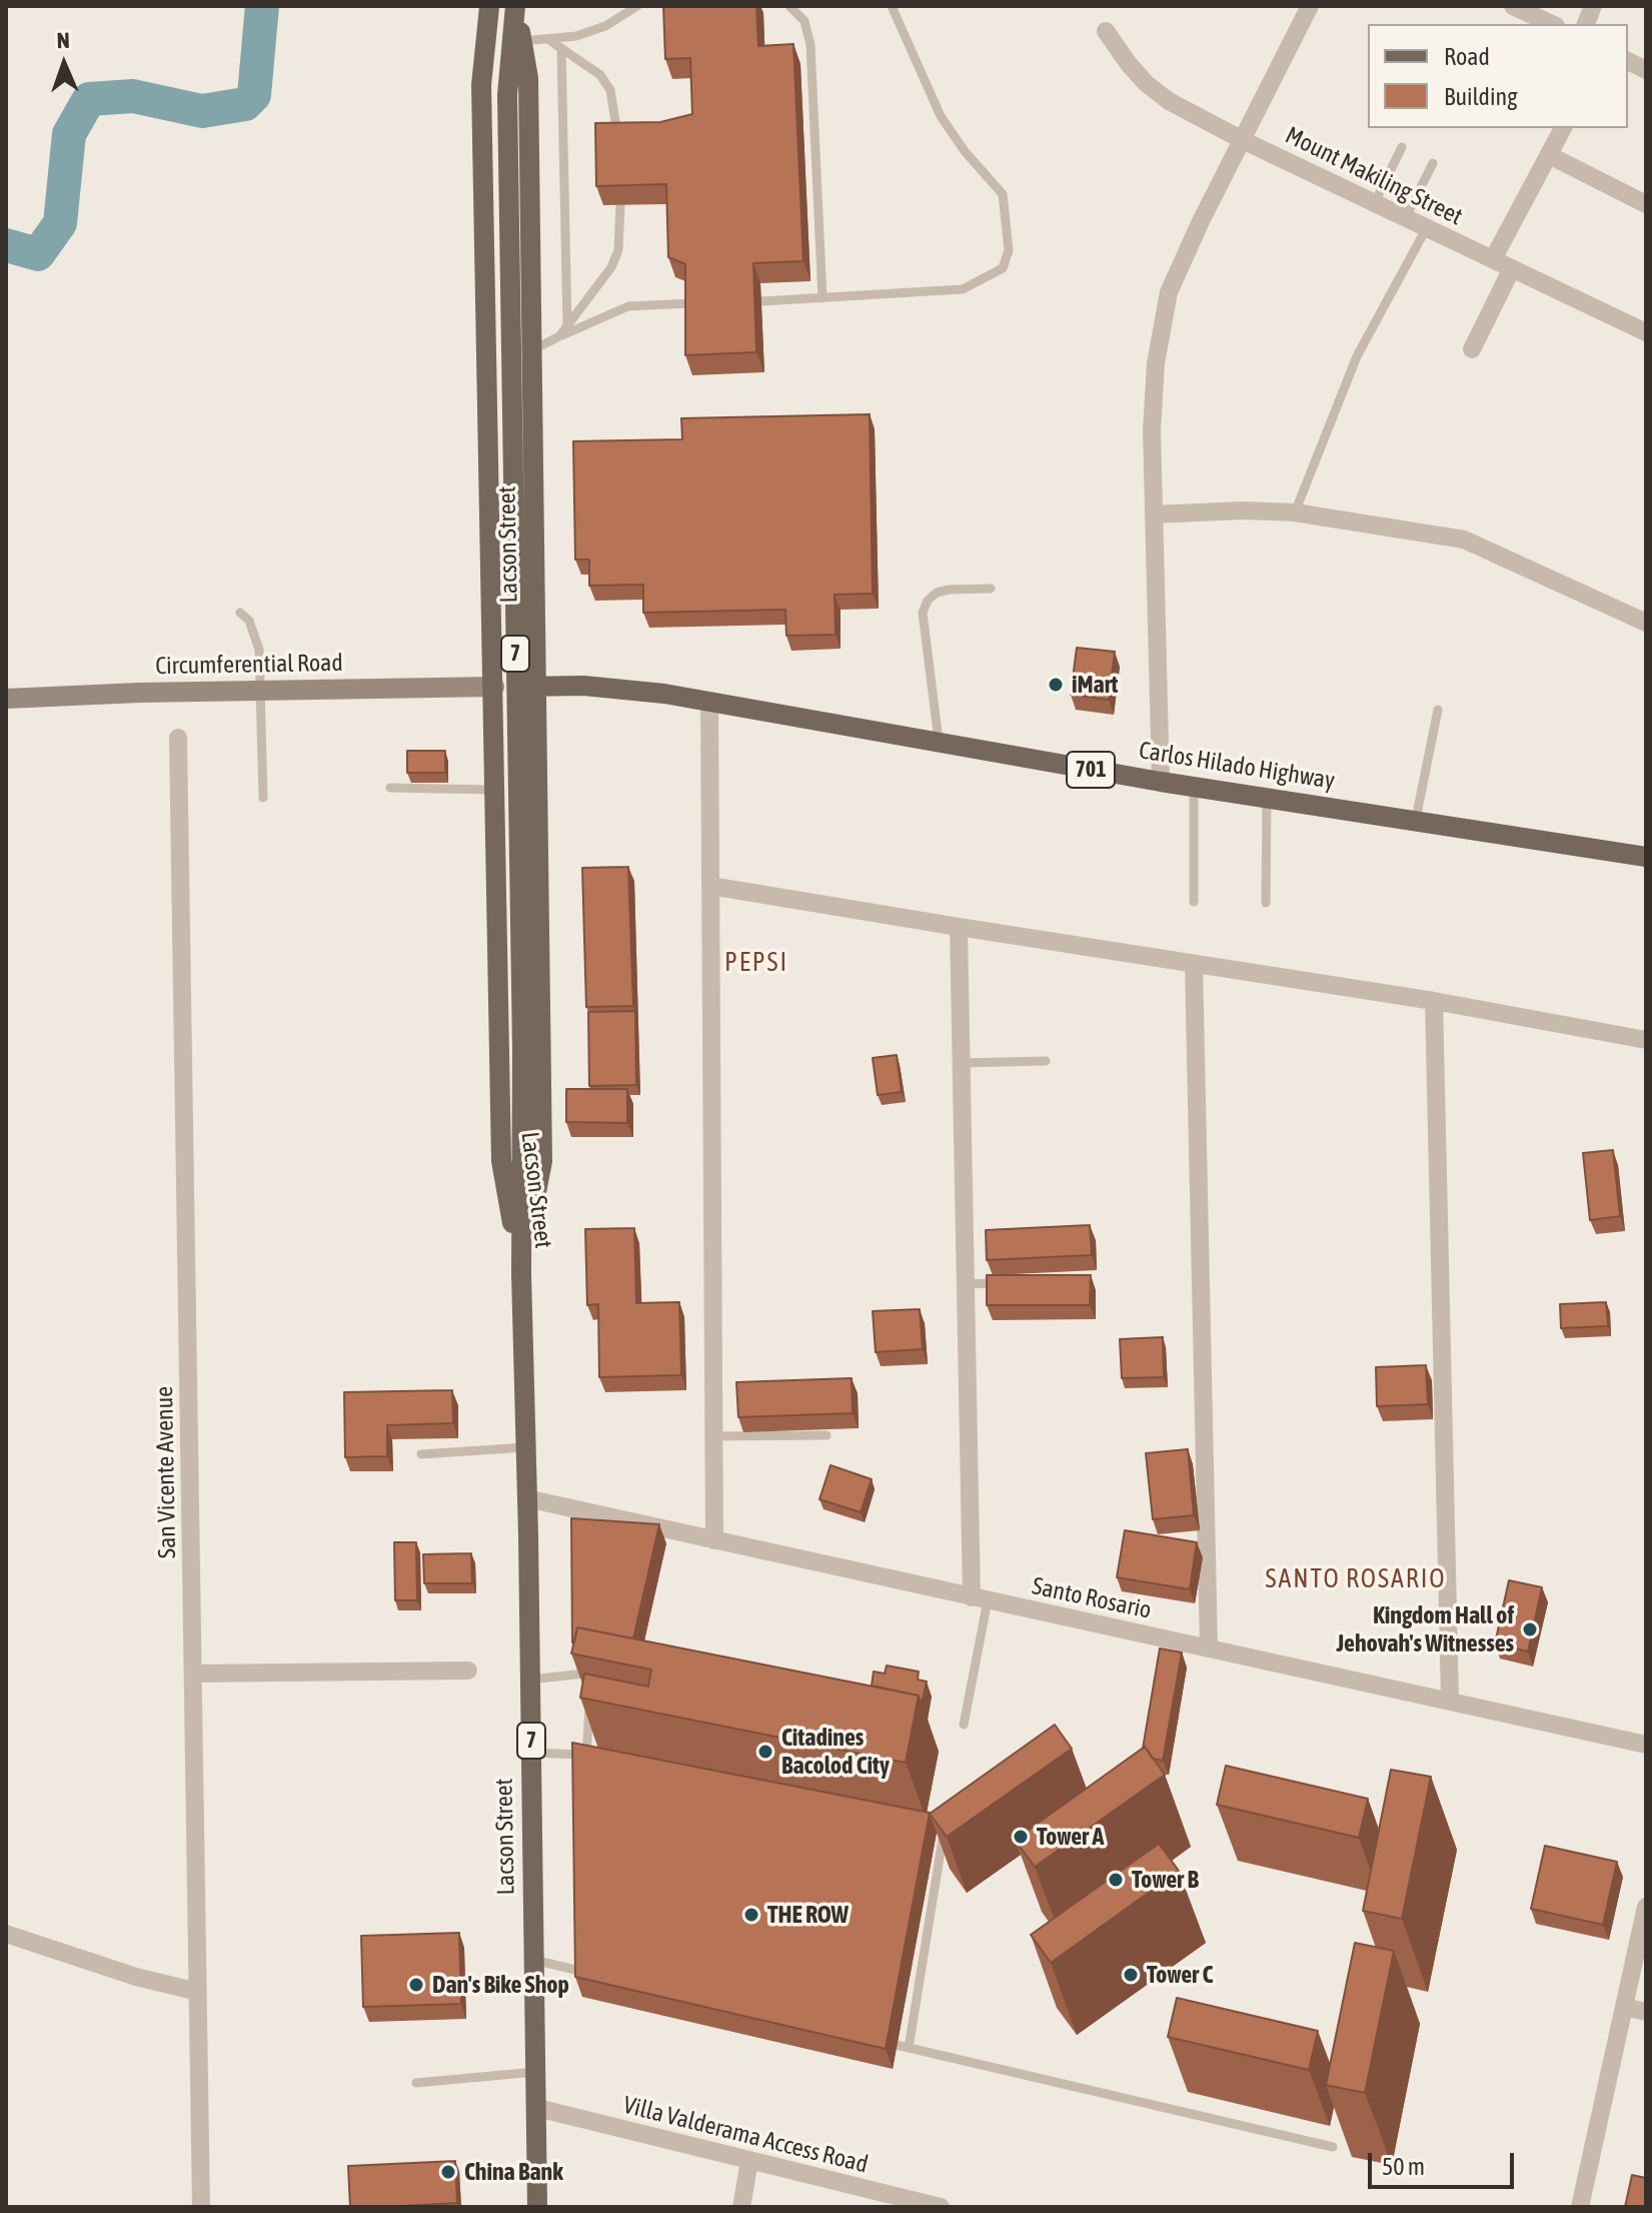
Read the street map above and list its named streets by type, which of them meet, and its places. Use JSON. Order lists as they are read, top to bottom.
{
  "streets": {
    "main road": [
      "Lacson Street",
      "7",
      "Circumferential Road",
      "Carlos Hilado Highway",
      "701"
    ],
    "street": [
      "Mount Makiling Street",
      "San Vicente Avenue",
      "Santo Rosario",
      "Villa Valderama Access Road"
    ]
  },
  "crossings": [
    ["Lacson Street", "Circumferential Road"],
    ["Lacson Street", "Carlos Hilado Highway"],
    ["Lacson Street", "Santo Rosario"],
    ["Lacson Street", "Villa Valderama Access Road"],
    ["Circumferential Road", "Carlos Hilado Highway"]
  ],
  "districts": ["PEPSI", "SANTO ROSARIO"],
  "places": [
    "iMart",
    "Kingdom Hall of Jehovah's Witnesses",
    "Citadines Bacolod City",
    "Tower A",
    "Tower B",
    "THE ROW",
    "Tower C",
    "Dan's Bike Shop",
    "China Bank"
  ],
  "legend": ["Road", "Building"],
  "scale_bar": "50 m",
  "north": "top"
}
